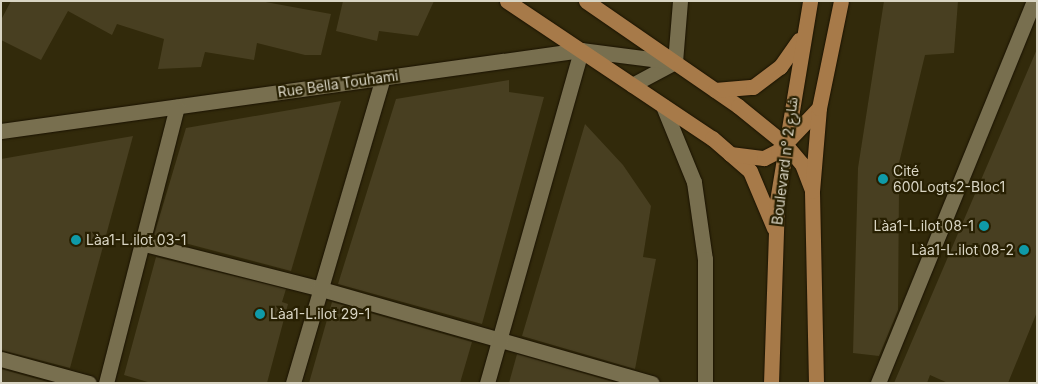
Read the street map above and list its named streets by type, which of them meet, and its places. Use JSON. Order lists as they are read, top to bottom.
{
  "streets": {
    "main road": ["Boulevard n° شارع 2"],
    "street": ["Rue Bella Touhami"]
  },
  "places": [
    "Cité 600Logts2-Bloc1",
    "Làa1-L.ilot 08-1",
    "Làa1-L.ilot 03-1",
    "Làa1-L.ilot 08-2",
    "Làa1-L.ilot 29-1"
  ]
}
